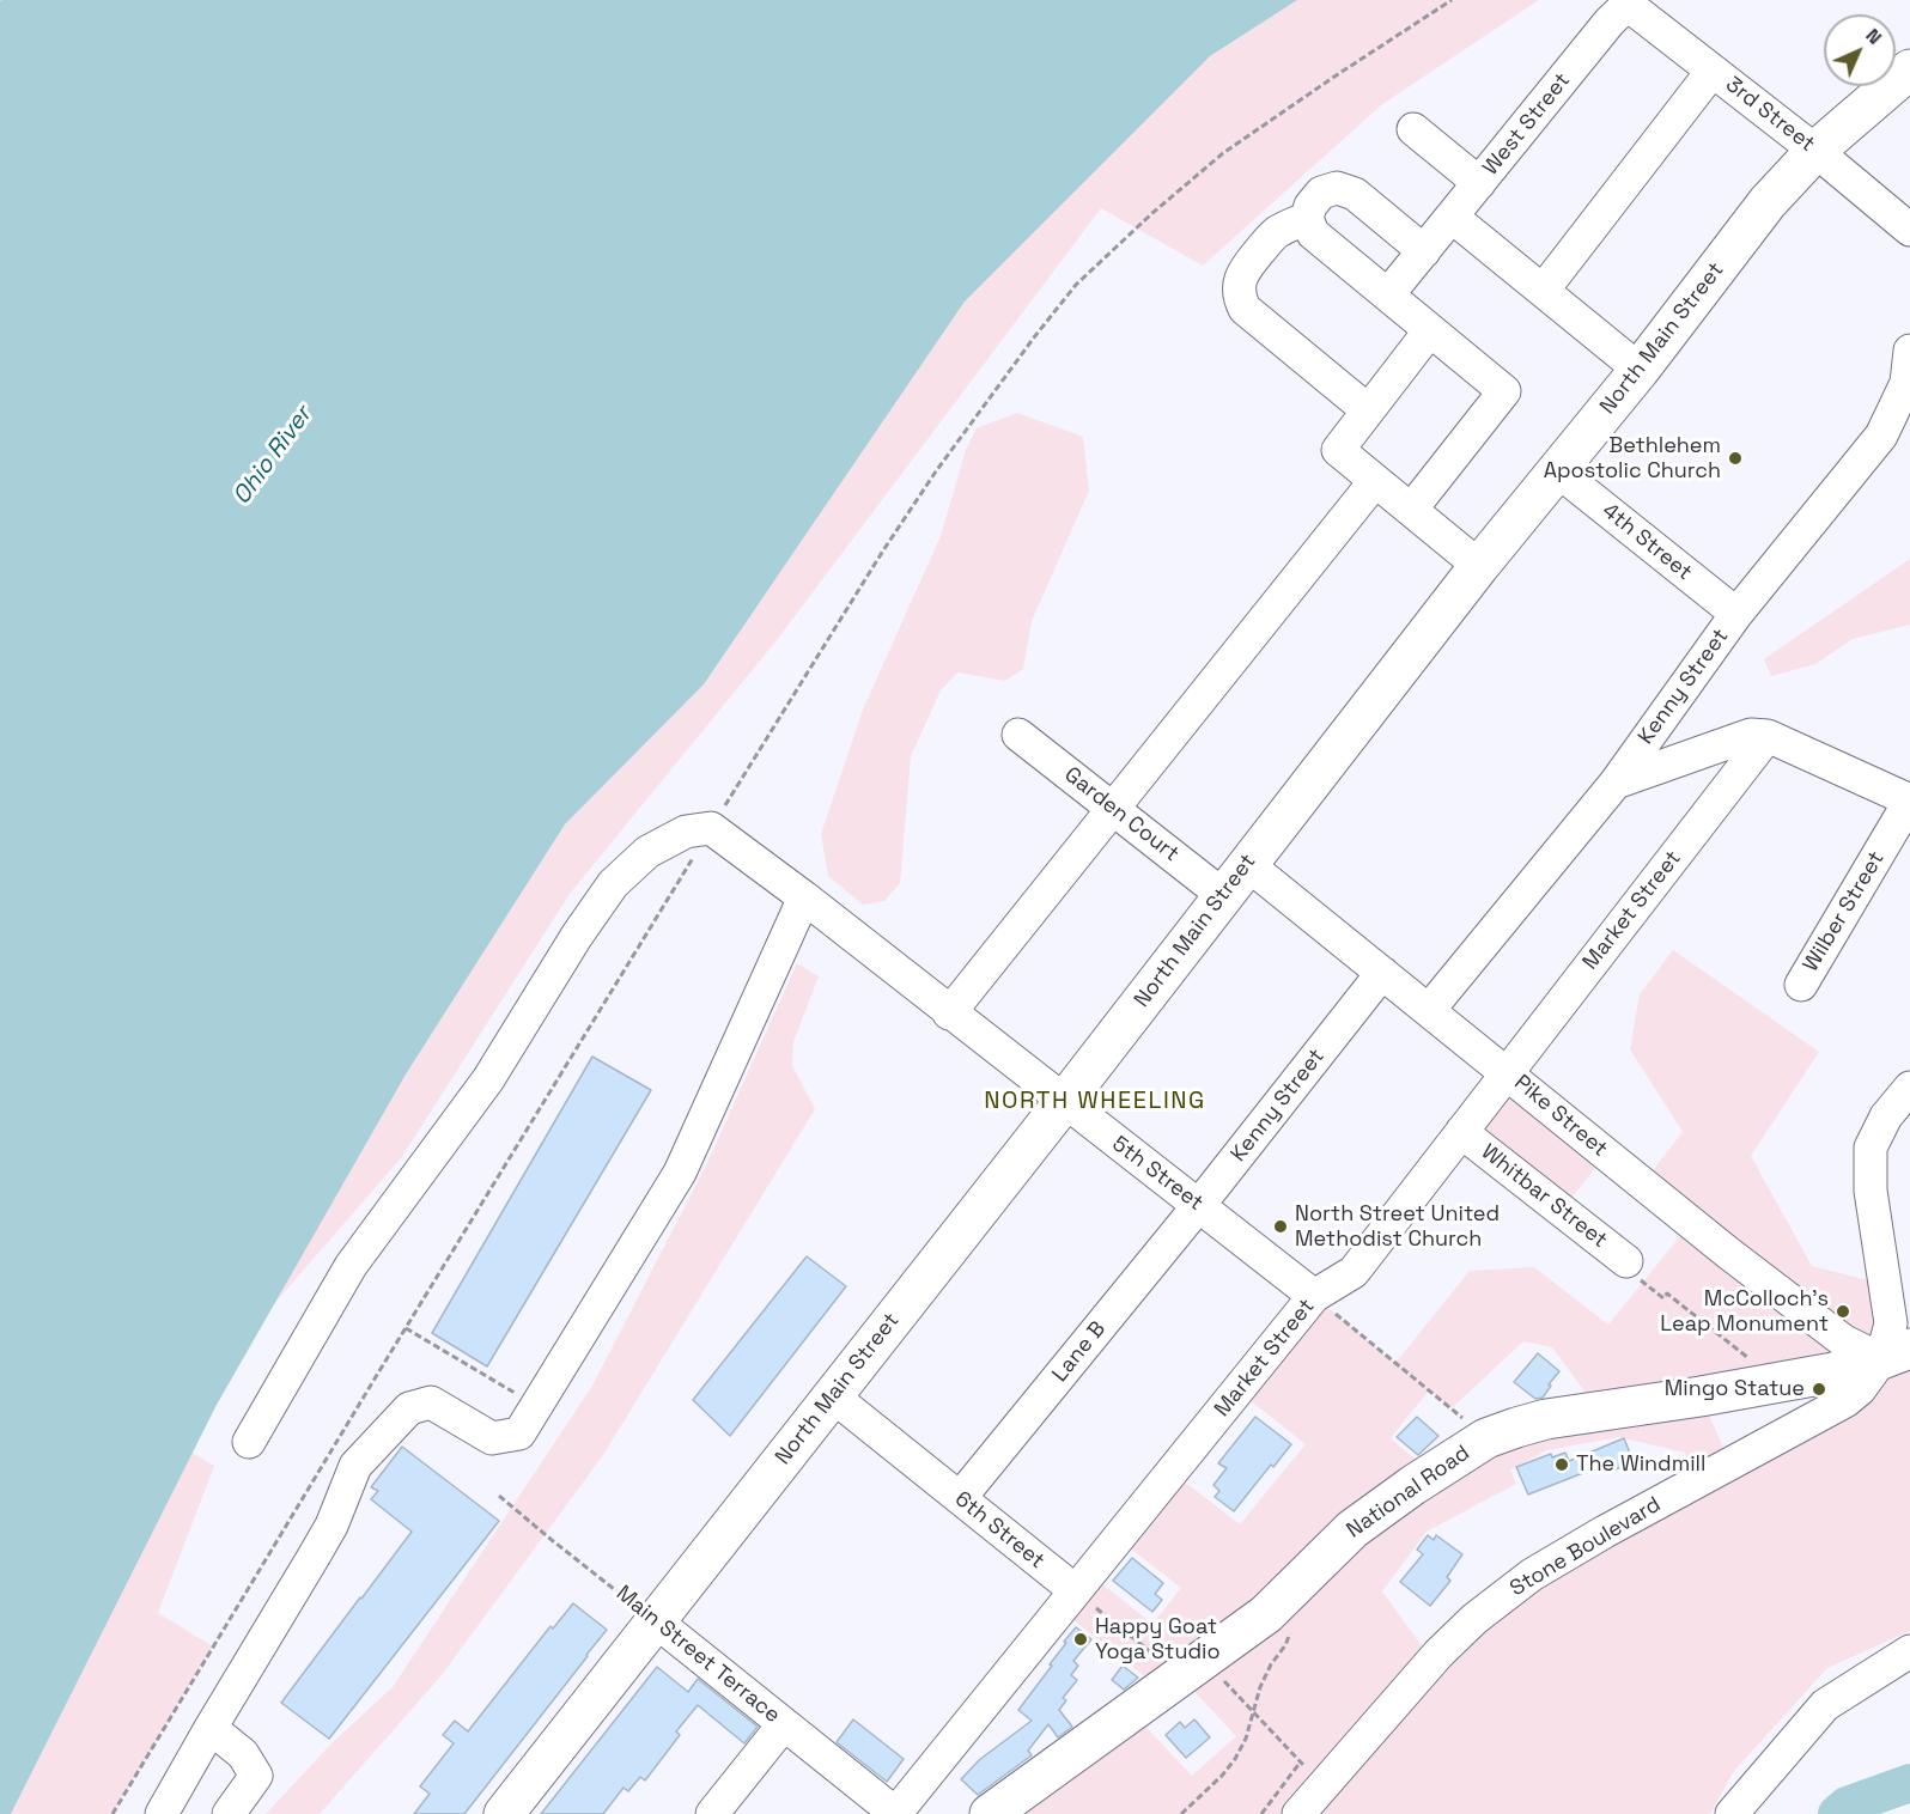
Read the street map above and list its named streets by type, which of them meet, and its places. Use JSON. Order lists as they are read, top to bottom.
{
  "streets": {
    "main road": ["North Main Street", "National Road"],
    "street": [
      "3rd Street",
      "West Street",
      "4th Street",
      "Kenny Street",
      "Garden Court",
      "Market Street",
      "Wilber Street",
      "Pike Street",
      "5th Street",
      "Whitbar Street",
      "Lane B",
      "6th Street",
      "Stone Boulevard",
      "Main Street Terrace"
    ]
  },
  "crossings": [
    ["3rd Street", "West Street"],
    ["3rd Street", "North Main Street"],
    ["North Main Street", "4th Street"],
    ["North Main Street", "Garden Court"],
    ["North Main Street", "Pike Street"],
    ["North Main Street", "5th Street"],
    ["North Main Street", "6th Street"],
    ["North Main Street", "Main Street Terrace"],
    ["4th Street", "Kenny Street"],
    ["Kenny Street", "Pike Street"],
    ["Kenny Street", "5th Street"],
    ["Kenny Street", "Lane B"],
    ["Market Street", "Pike Street"],
    ["Market Street", "5th Street"],
    ["Market Street", "Whitbar Street"],
    ["Market Street", "6th Street"],
    ["Market Street", "Main Street Terrace"],
    ["Pike Street", "National Road"],
    ["Pike Street", "Stone Boulevard"],
    ["5th Street", "Lane B"],
    ["Lane B", "6th Street"],
    ["National Road", "Stone Boulevard"]
  ],
  "districts": ["NORTH WHEELING"],
  "water": ["Ohio River"],
  "places": [
    "Bethlehem Apostolic Church",
    "North Street United Methodist Church",
    "McColloch’s Leap Monument",
    "Mingo Statue",
    "The Windmill",
    "Happy Goat Yoga Studio"
  ],
  "north": "top right"
}
